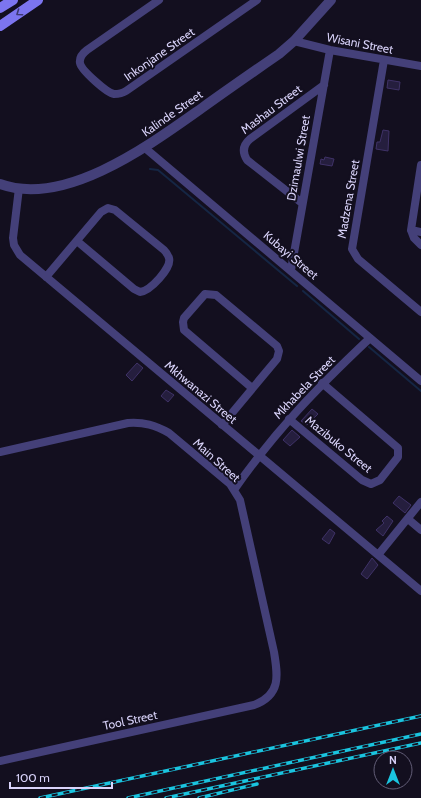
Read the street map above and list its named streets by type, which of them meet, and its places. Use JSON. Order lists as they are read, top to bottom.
{
  "streets": {
    "street": [
      "Wisani Street",
      "Inkonjane Street",
      "Mashau Street",
      "Kalinde Street",
      "Dzimaulwi Street",
      "Madzena Street",
      "Kubayi Street",
      "Mkhabela Street",
      "Mkhwanazi Street",
      "Mazibuko Street",
      "Main Street",
      "Tool Street"
    ]
  },
  "crossings": [
    ["Wisani Street", "Kalinde Street"],
    ["Wisani Street", "Dzimaulwi Street"],
    ["Wisani Street", "Madzena Street"],
    ["Mashau Street", "Dzimaulwi Street"],
    ["Kalinde Street", "Kubayi Street"],
    ["Kalinde Street", "Mkhwanazi Street"],
    ["Dzimaulwi Street", "Kubayi Street"],
    ["Kubayi Street", "Mkhabela Street"],
    ["Mkhabela Street", "Mkhwanazi Street"],
    ["Mkhabela Street", "Mazibuko Street"],
    ["Mkhabela Street", "Main Street"],
    ["Main Street", "Tool Street"]
  ],
  "scale_bar": "100 m",
  "north": "top"
}
